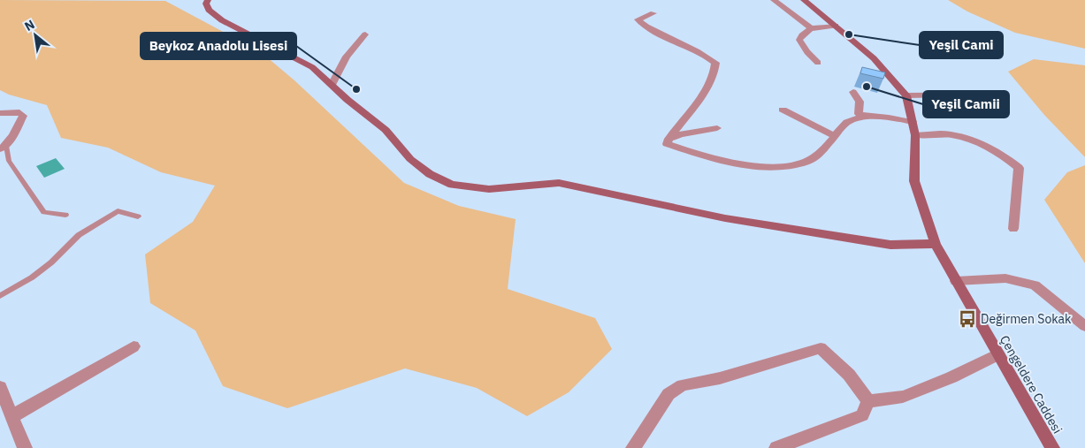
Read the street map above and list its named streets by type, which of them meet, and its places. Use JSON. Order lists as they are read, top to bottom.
{
  "streets": {
    "street": ["Çengeldere Caddesi"]
  },
  "places": {
    "other": ["Yeşil Cami", "Yeşil Camii", "Beykoz Anadolu Lisesi"],
    "bus stop": ["Değirmen Sokak"]
  },
  "north": "top left"
}
